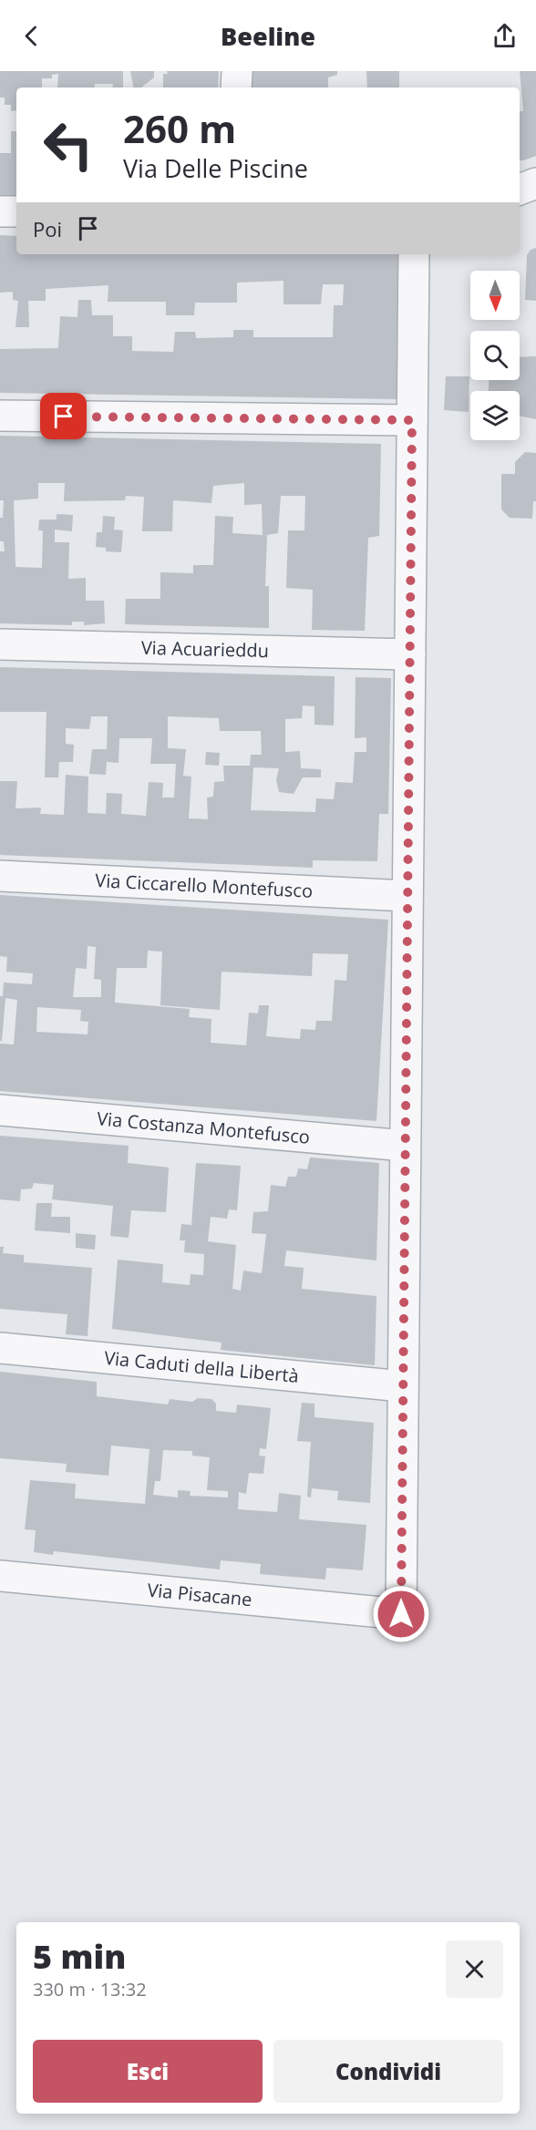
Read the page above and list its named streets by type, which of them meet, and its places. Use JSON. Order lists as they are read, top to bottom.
{
  "streets": {
    "street": [
      "Via Acuarieddu",
      "Via Ciccarello Montefusco",
      "Via Costanza Montefusco",
      "Via Caduti della Libertà",
      "Via Pisacane"
    ]
  },
  "crossings": [
    ["Via Caduti della Libertà", "Via Pisacane"]
  ],
  "north": "bottom",
  "page": {
    "header": "Beeline",
    "turn": ["260 m", "Via Delle Piscine"],
    "then": "Poi",
    "heading": ["5 min", "330 m · 13:32"],
    "buttons": ["Esci", "Condividi"]
  }
}
